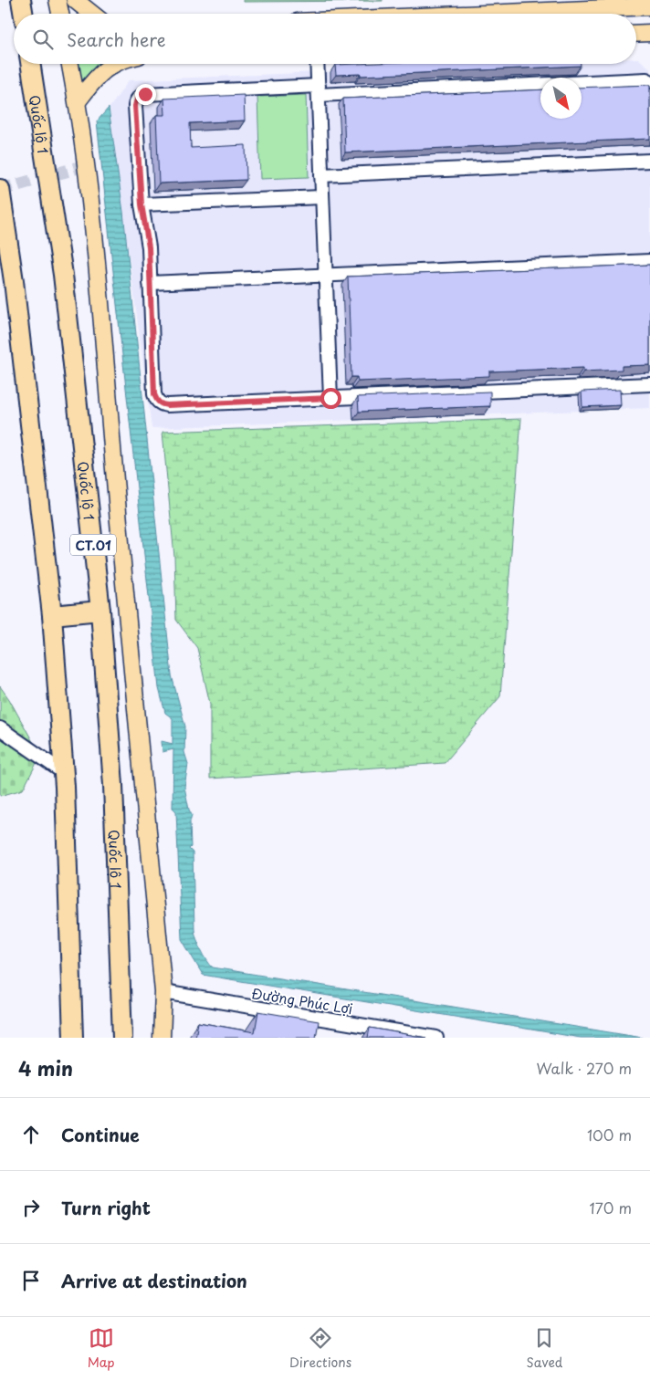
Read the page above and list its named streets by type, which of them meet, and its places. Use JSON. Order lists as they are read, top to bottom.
{
  "streets": {
    "highway": ["Quốc lộ 1", "CT.01"],
    "street": ["Đường Phúc Lợi"]
  },
  "north": "bottom right",
  "page": {
    "search": "Search here",
    "heading": ["4 min", "Walk · 270 m"],
    "list": [
      ["Continue", "100 m"],
      ["Turn right", "170 m"],
      "Arrive at destination"
    ],
    "nav": ["Map", "Directions", "Saved"]
  }
}
